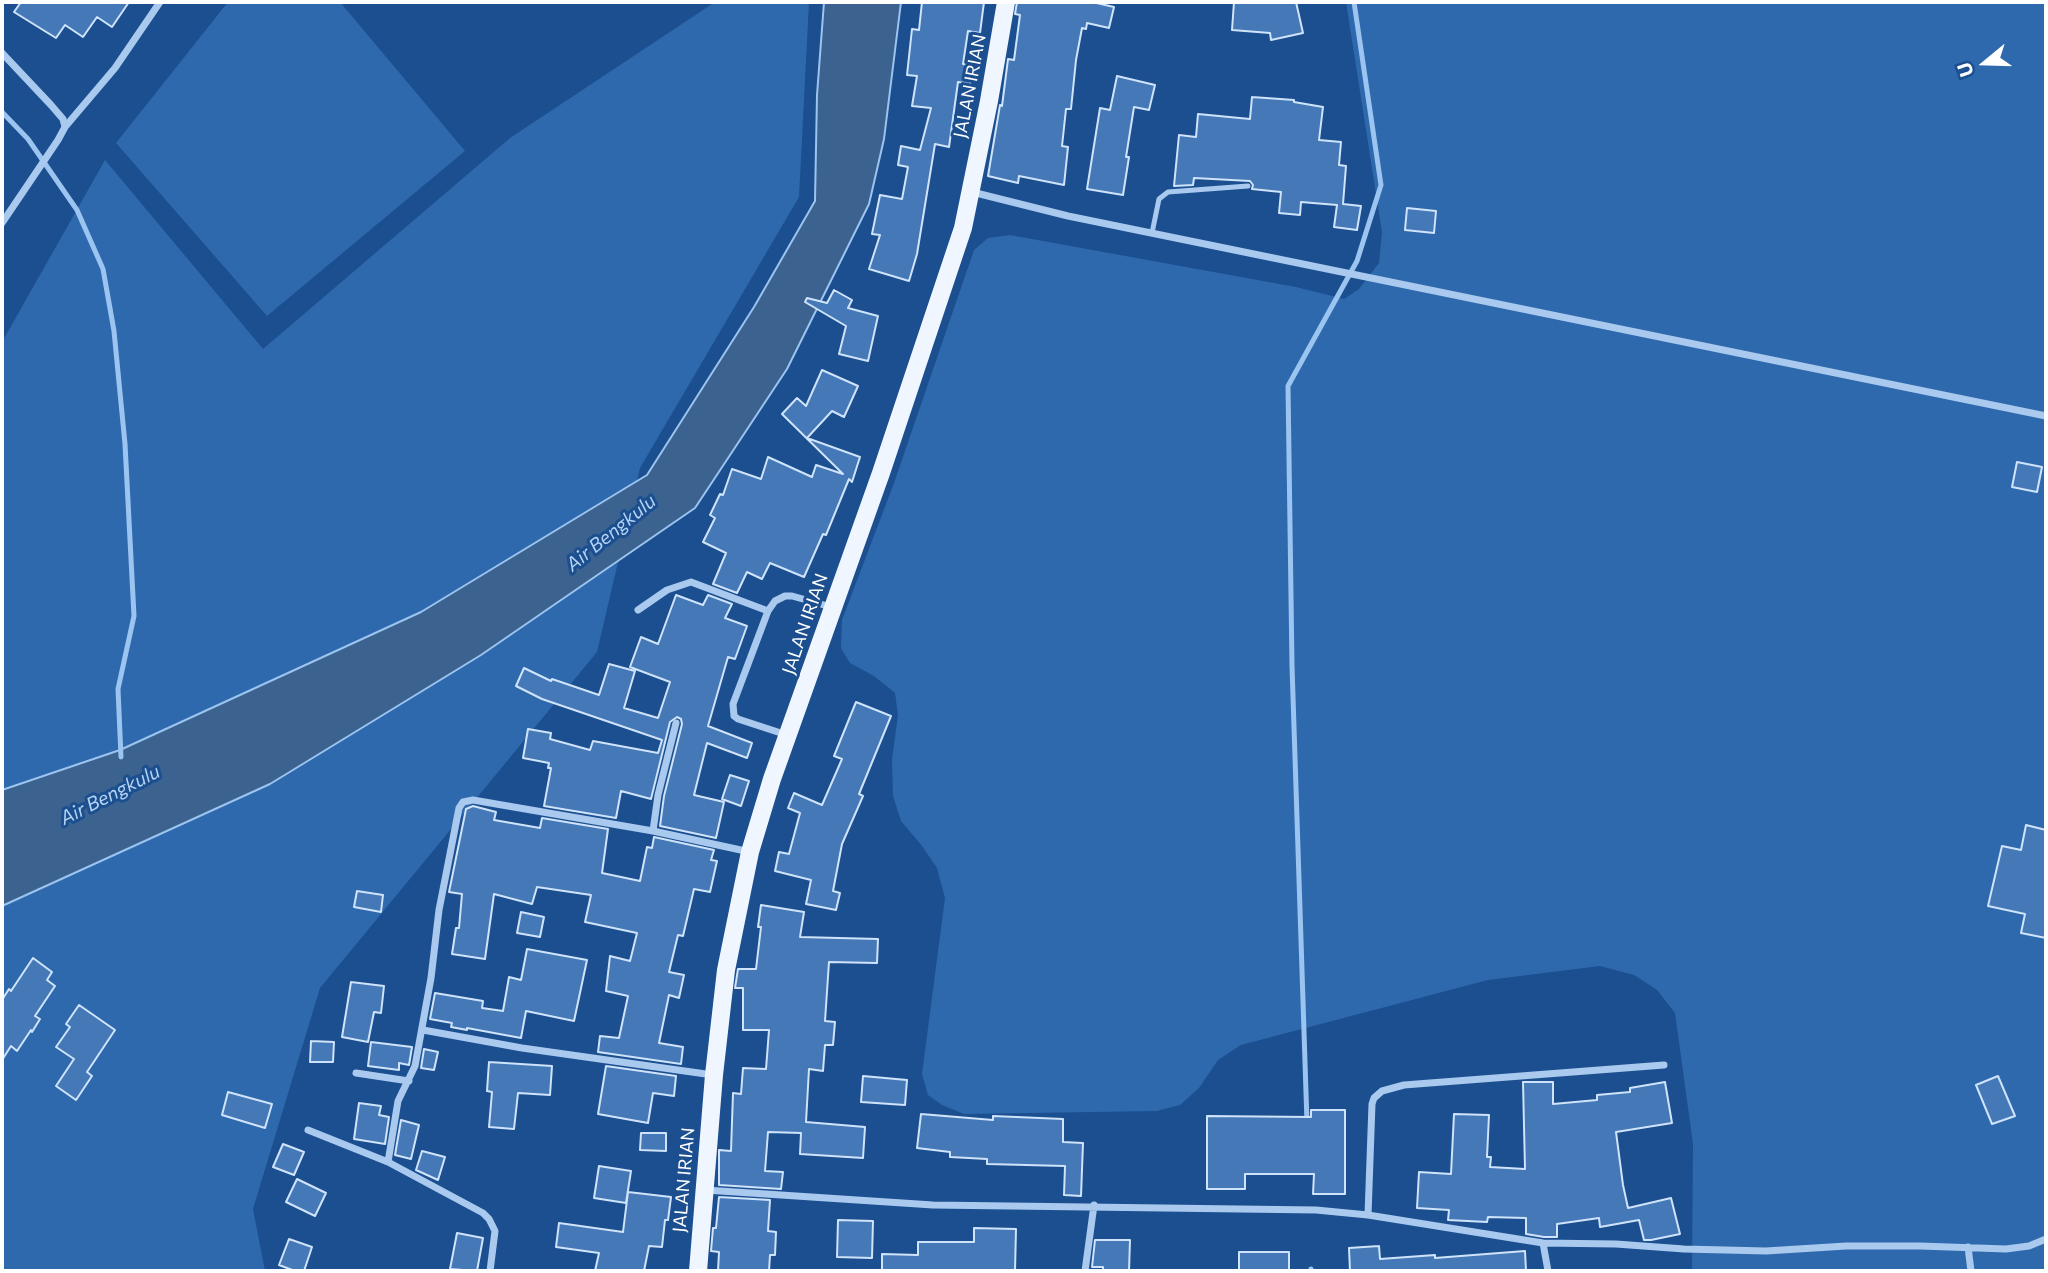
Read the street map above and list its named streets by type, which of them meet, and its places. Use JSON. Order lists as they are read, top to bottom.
{
  "streets": {
    "main road": ["JALAN IRIAN"]
  },
  "water": ["Air Bengkulu"],
  "north": "left"
}
